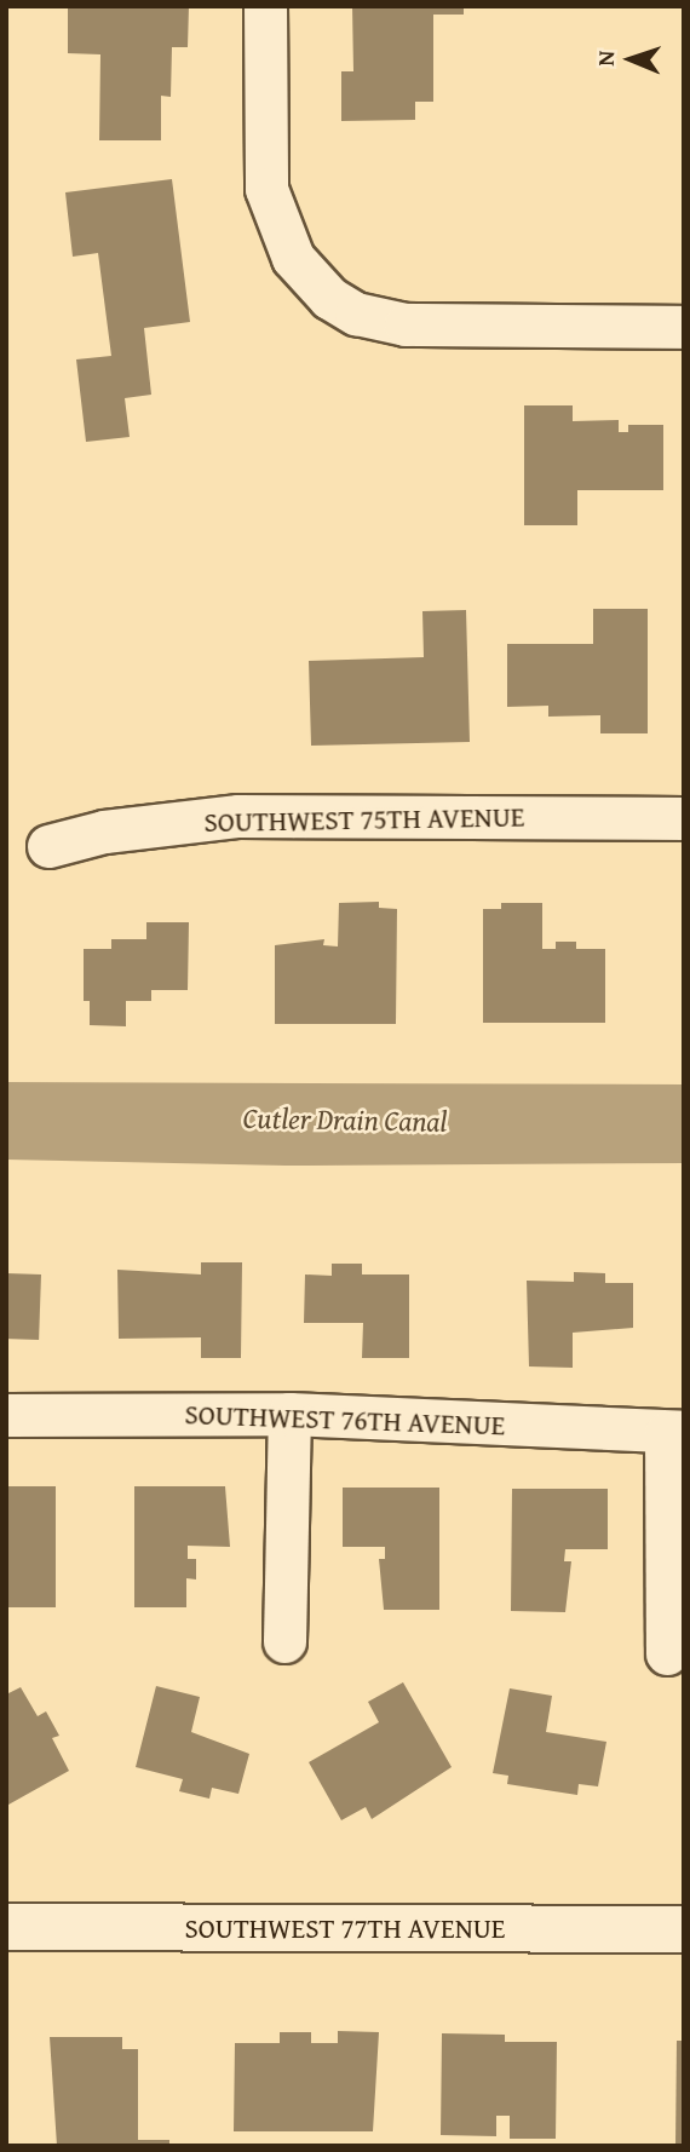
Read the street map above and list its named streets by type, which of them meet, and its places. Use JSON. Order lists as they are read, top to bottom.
{
  "streets": {
    "street": ["SOUTHWEST 75TH AVENUE", "SOUTHWEST 76TH AVENUE", "SOUTHWEST 77TH AVENUE"]
  },
  "water": ["Cutler Drain Canal"],
  "north": "left"
}
